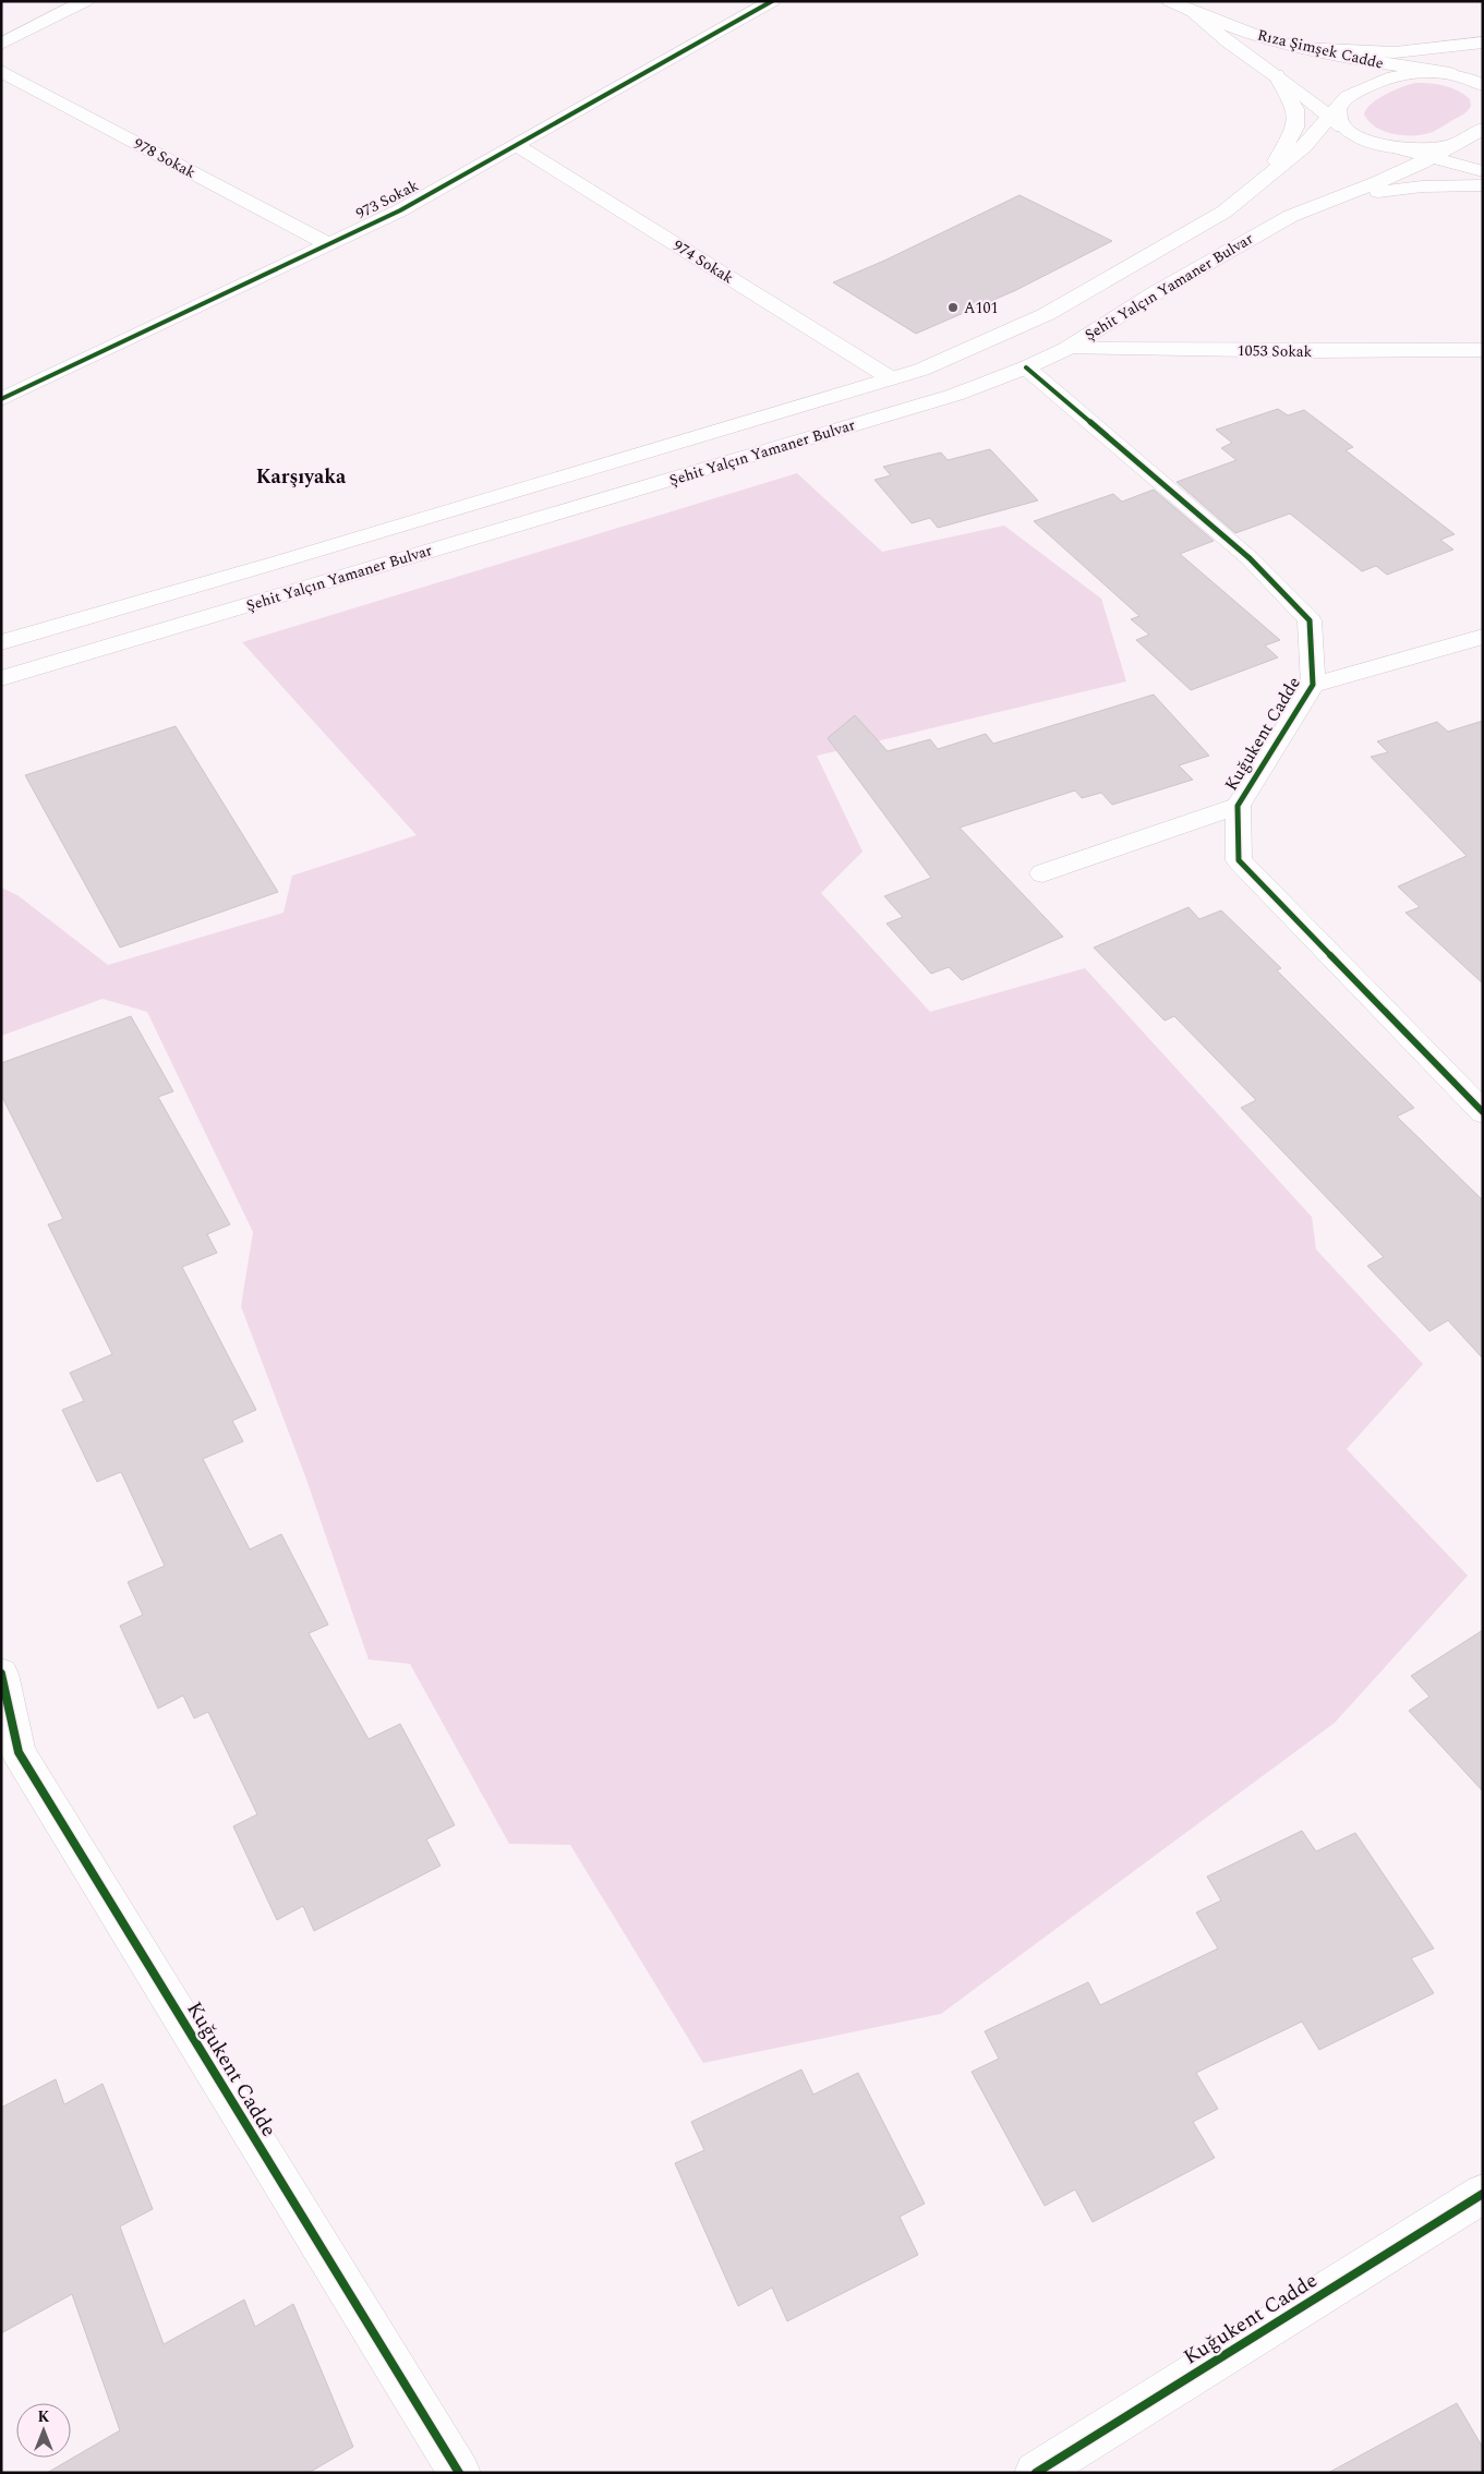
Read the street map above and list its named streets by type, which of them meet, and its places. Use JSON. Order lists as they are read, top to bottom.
{
  "streets": {
    "main road": [
      "Rıza Şimşek Cadde",
      "978 Sokak",
      "973 Sokak",
      "974 Sokak",
      "Şehit Yalçın Yamaner Bulvar",
      "1053 Sokak",
      "Kuğukent Cadde"
    ]
  },
  "crossings": [
    ["Rıza Şimşek Cadde", "Şehit Yalçın Yamaner Bulvar"],
    ["978 Sokak", "973 Sokak"],
    ["973 Sokak", "974 Sokak"],
    ["974 Sokak", "Şehit Yalçın Yamaner Bulvar"],
    ["Şehit Yalçın Yamaner Bulvar", "1053 Sokak"],
    ["Şehit Yalçın Yamaner Bulvar", "Kuğukent Cadde"]
  ],
  "districts": ["Karşıyaka"],
  "places": ["A101"],
  "north": "top"
}
